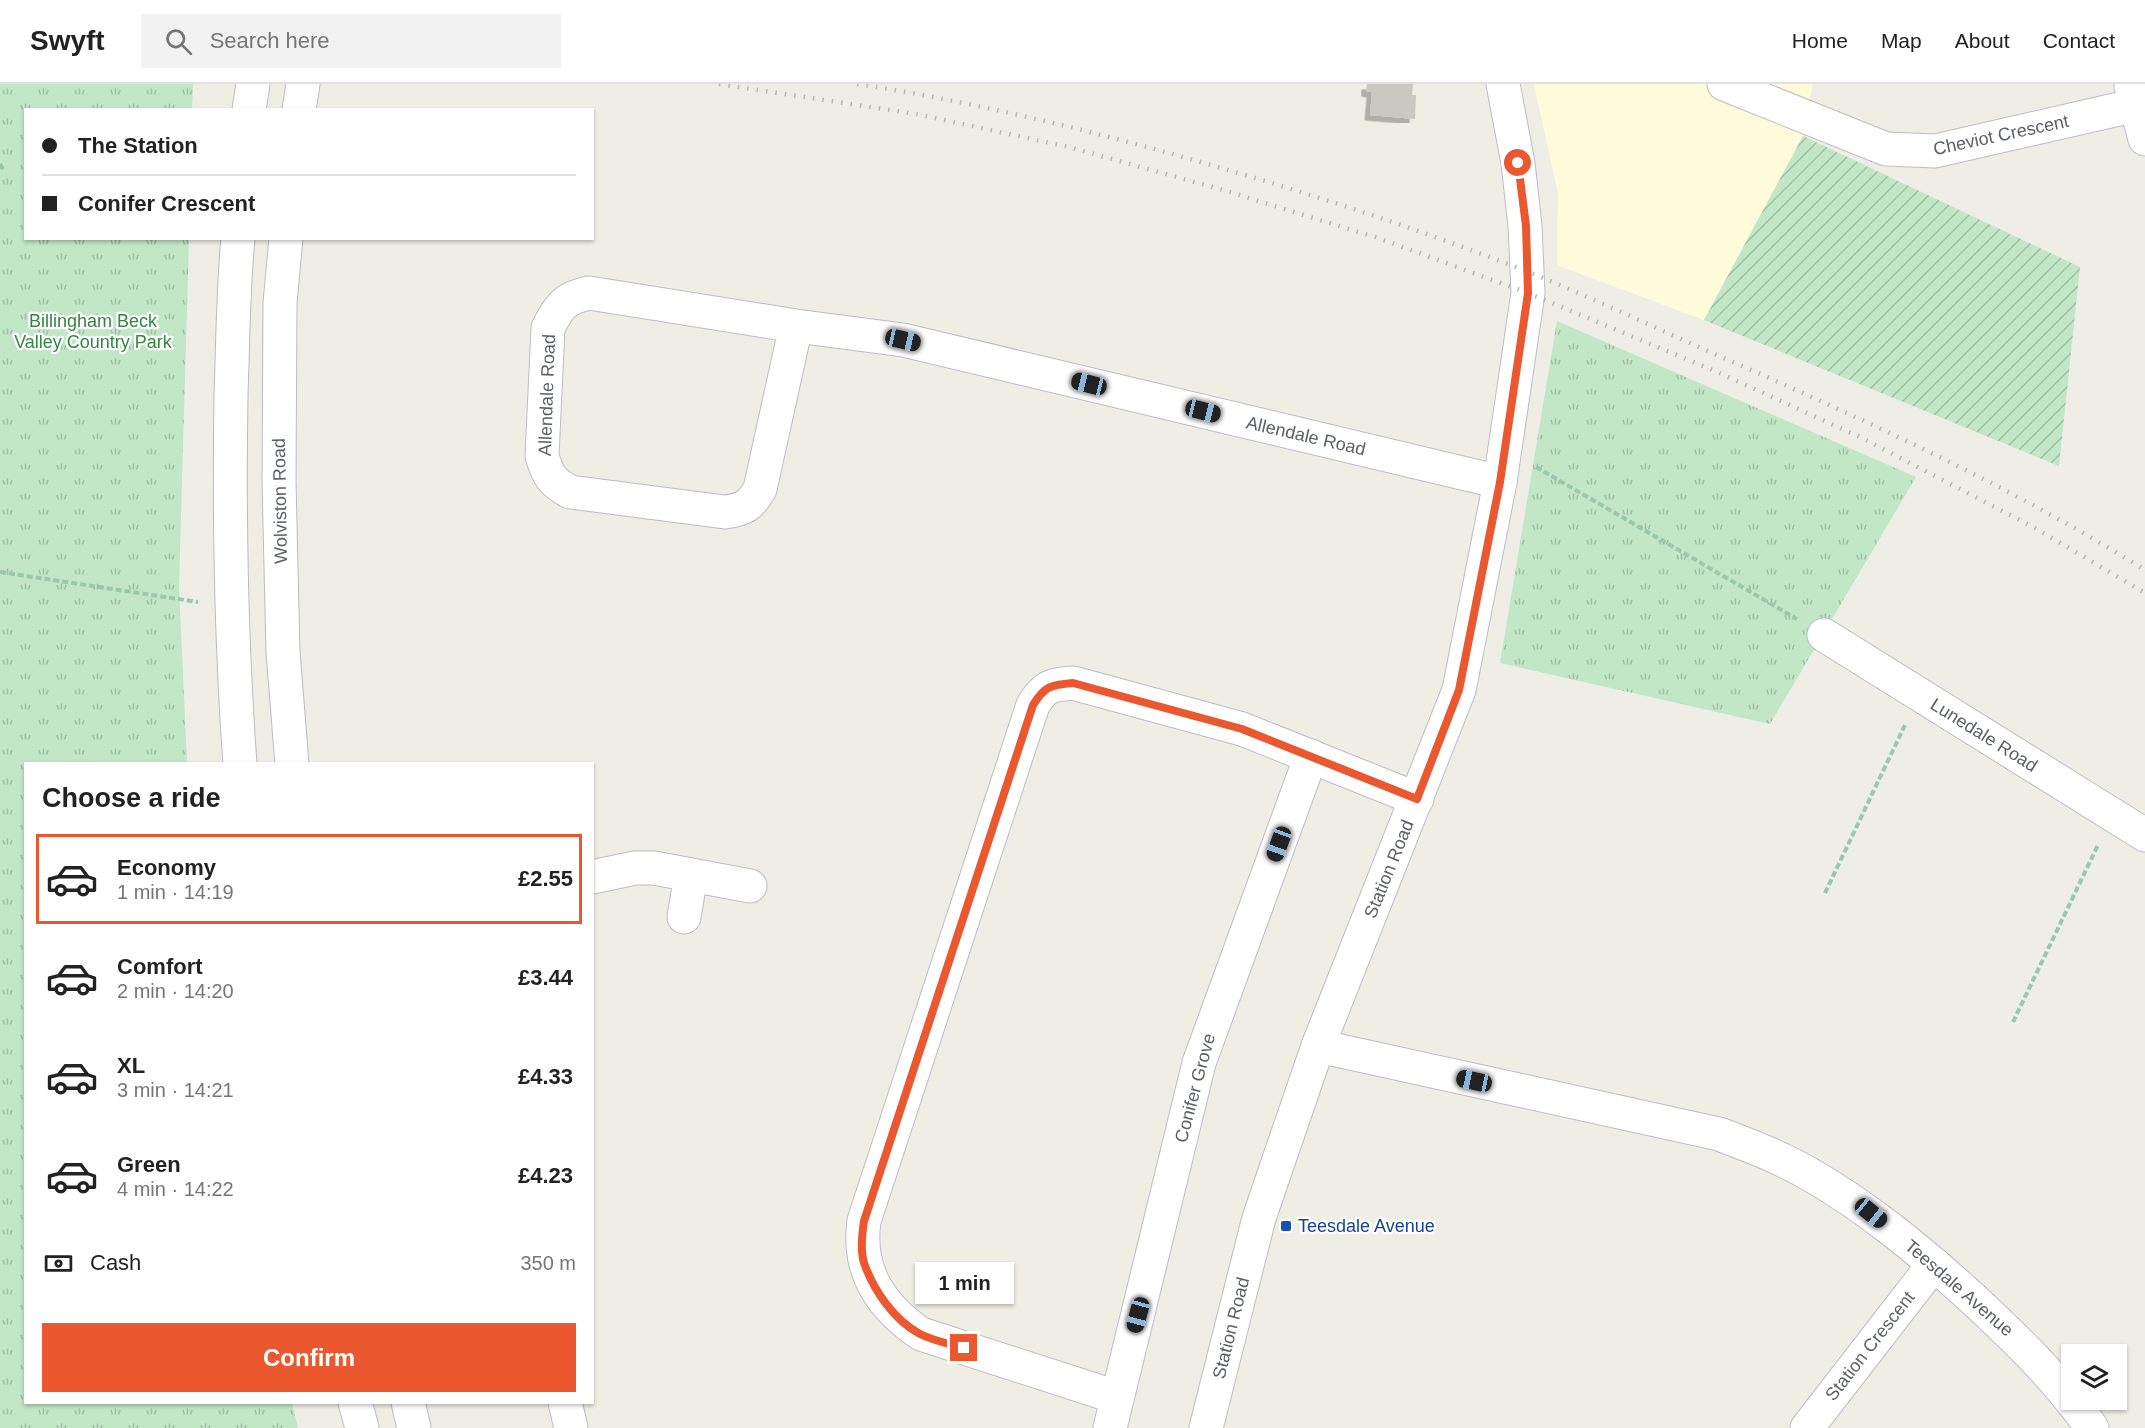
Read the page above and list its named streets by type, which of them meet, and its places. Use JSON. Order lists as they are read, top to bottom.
{
  "streets": {
    "street": [
      "Cheviot Crescent",
      "Allendale Road",
      "Wolviston Road",
      "Lunedale Road",
      "Station Road",
      "Conifer Grove",
      "Teesdale Avenue",
      "Station Crescent"
    ]
  },
  "crossings": [
    ["Allendale Road", "Station Road"],
    ["Station Road", "Teesdale Avenue"],
    ["Teesdale Avenue", "Station Crescent"]
  ],
  "parks": ["Billingham Beck Valley Country Park"],
  "places": {
    "transit": ["Teesdale Avenue"]
  },
  "page": {
    "header": "Swyft",
    "search": "Search here",
    "nav": [
      "Home",
      "Map",
      "About",
      "Contact"
    ],
    "banner": ["The Station", "Conifer Crescent"],
    "heading": "Choose a ride",
    "list": [
      {
        "name": "Economy",
        "note": "1 min · 14:19",
        "value": "£2.55"
      },
      {
        "name": "Comfort",
        "note": "2 min · 14:20",
        "value": "£3.44"
      },
      {
        "name": "XL",
        "note": "3 min · 14:21",
        "value": "£4.33"
      },
      {
        "name": "Green",
        "note": "4 min · 14:22",
        "value": "£4.23"
      }
    ],
    "pay": ["Cash", "350 m"],
    "bubble": "1 min",
    "buttons": "Confirm"
  }
}
